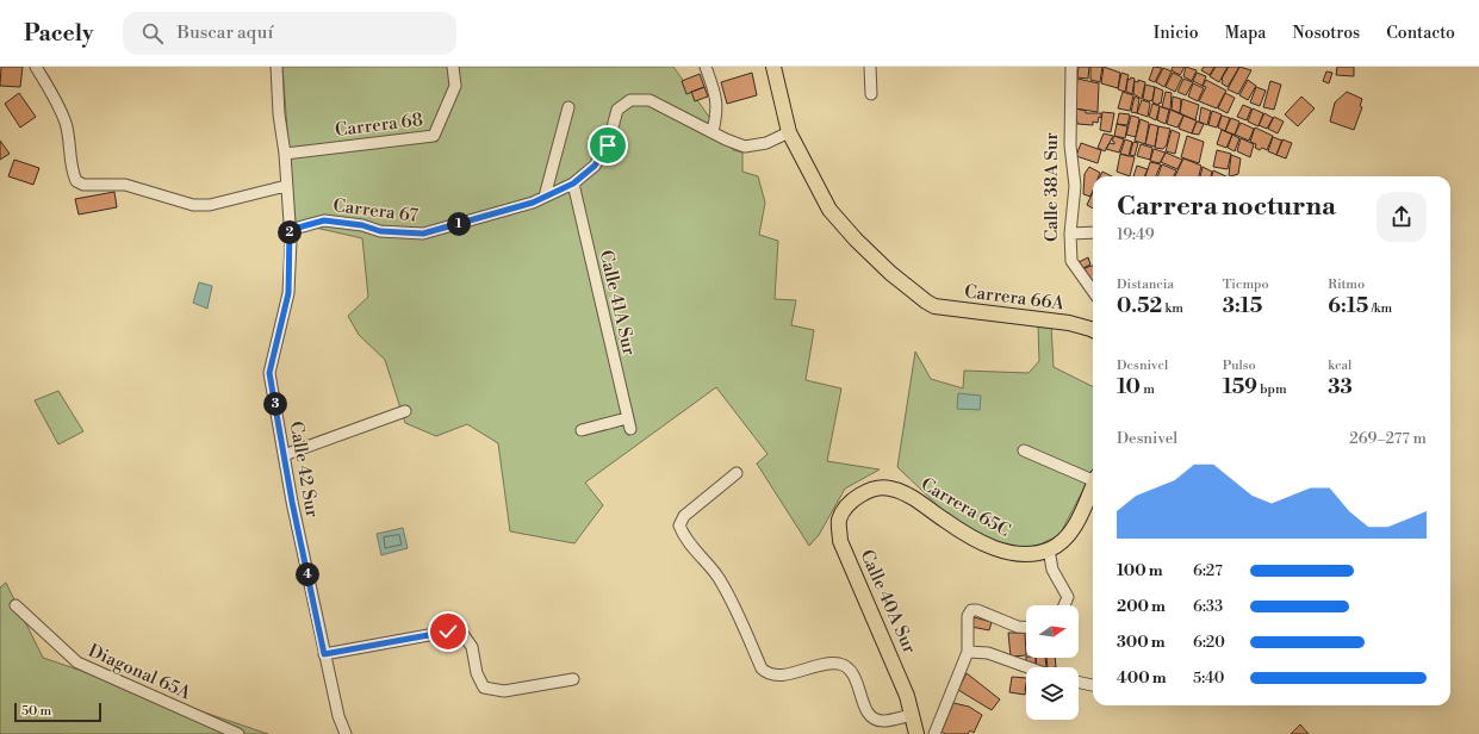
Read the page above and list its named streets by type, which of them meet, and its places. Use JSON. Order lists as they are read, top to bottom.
{
  "streets": {
    "main road": ["Carrera 66A", "Carrera 65C", "Calle 40A Sur"],
    "street": [
      "Carrera 68",
      "Calle 38A Sur",
      "Carrera 67",
      "Calle 41A Sur",
      "Calle 42 Sur",
      "Diagonal 65A"
    ]
  },
  "crossings": [
    ["Carrera 68", "Calle 42 Sur"],
    ["Carrera 67", "Carrera 66A"],
    ["Carrera 67", "Calle 41A Sur"],
    ["Carrera 67", "Calle 42 Sur"],
    ["Carrera 65C", "Calle 40A Sur"]
  ],
  "scale_bar": "50 m",
  "north": "right",
  "page": {
    "header": "Pacely",
    "search": "Buscar aquí",
    "nav": [
      "Inicio",
      "Mapa",
      "Nosotros",
      "Contacto"
    ],
    "heading": ["Carrera nocturna", "19:49"],
    "pins": [
      "1",
      "2",
      "3",
      "4"
    ],
    "stats": [
      ["Distancia", "0.52 km"],
      ["Tiempo", "3:15"],
      ["Ritmo", "6:15 /km"],
      ["Desnivel", "10 m"],
      ["Pulso", "159 bpm"],
      ["kcal", "33"]
    ],
    "chart": ["Desnivel", "269–277 m"],
    "list": [
      {
        "name": "100 m",
        "note": "6:27"
      },
      {
        "name": "200 m",
        "note": "6:33"
      },
      {
        "name": "300 m",
        "note": "6:20"
      },
      {
        "name": "400 m",
        "note": "5:40"
      }
    ],
    "scale": "50 m"
  }
}
